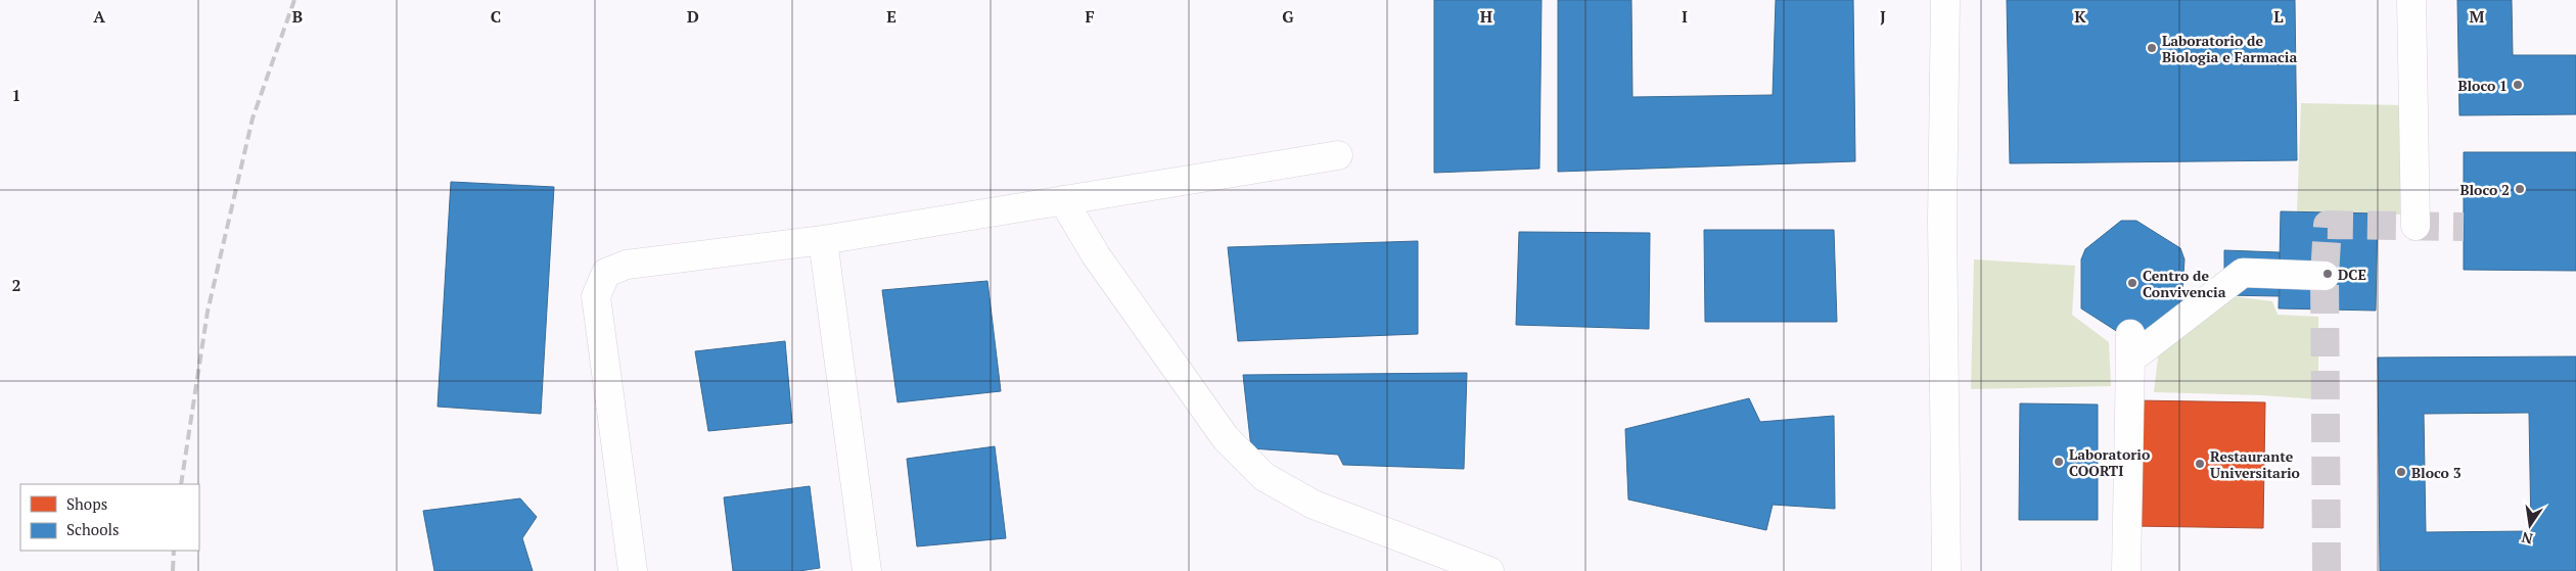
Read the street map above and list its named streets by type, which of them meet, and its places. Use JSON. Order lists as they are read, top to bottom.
{
  "places": [
    "Laboratorio de Biologia e Farmacia",
    "Bloco 1",
    "Bloco 2",
    "DCE",
    "Centro de Convivencia",
    "Laboratorio COORTI",
    "Restaurante Universitario",
    "Bloco 3"
  ],
  "legend": ["Shops", "Schools"],
  "north": "bottom",
  "grid": {
    "columns": [
      "A",
      "B",
      "C",
      "D",
      "E",
      "F",
      "G",
      "H",
      "I",
      "J",
      "K",
      "L",
      "M"
    ],
    "rows": ["1", "2"]
  }
}
